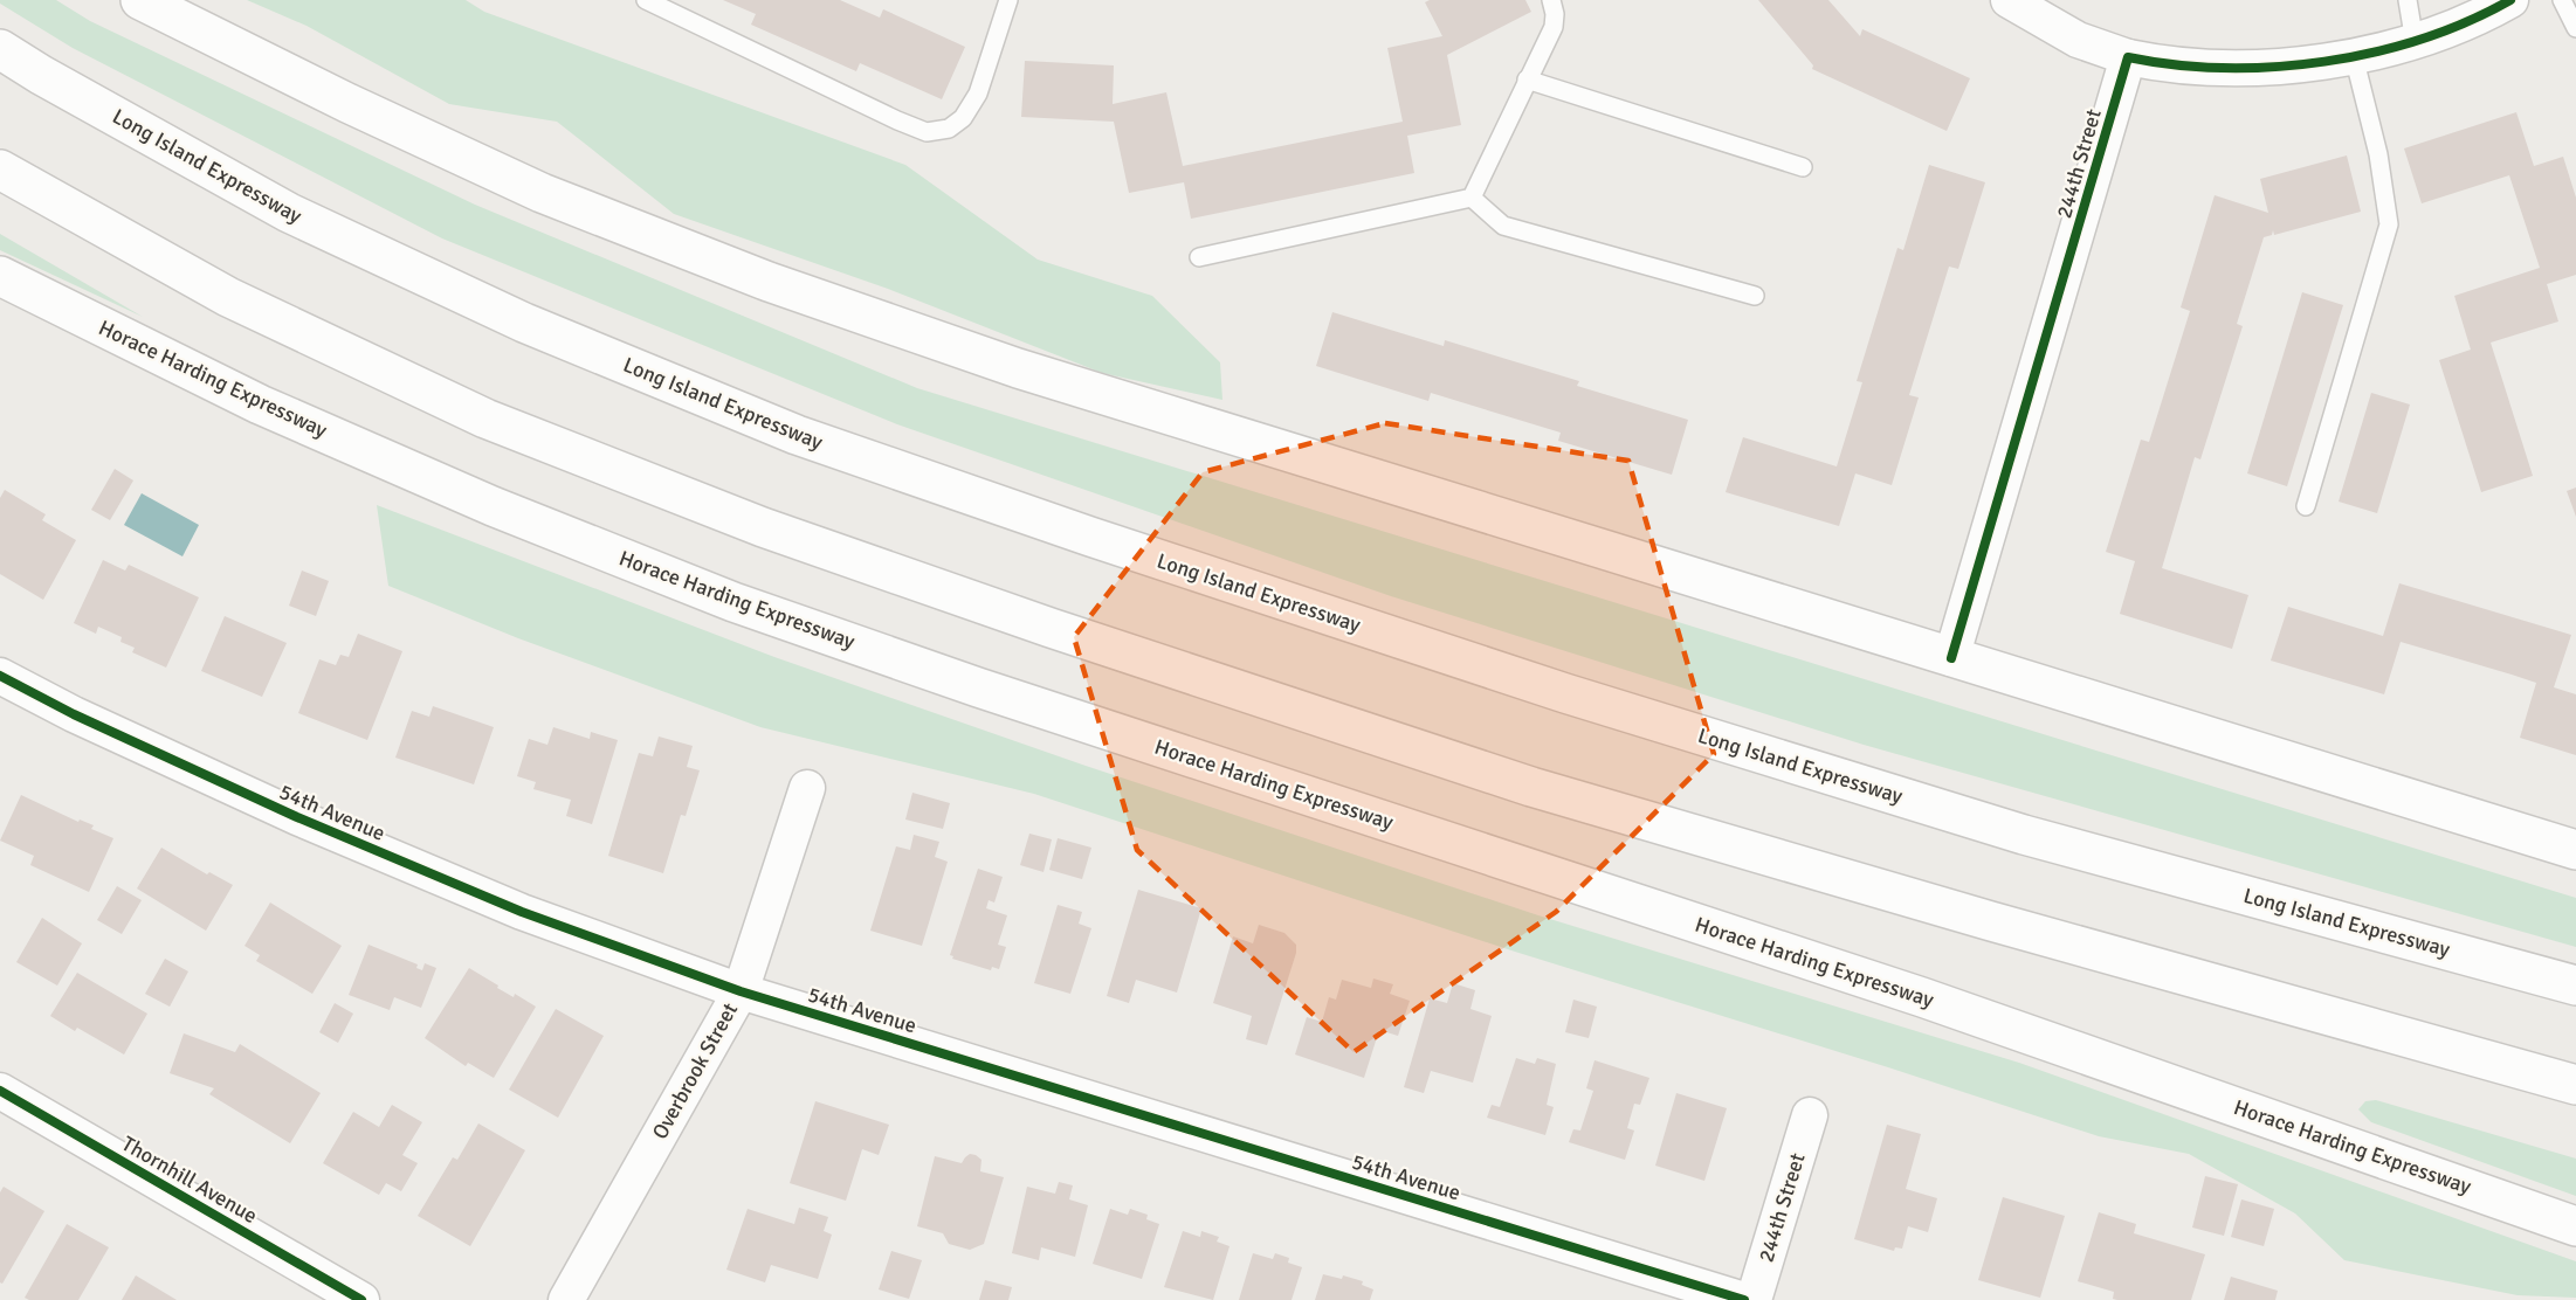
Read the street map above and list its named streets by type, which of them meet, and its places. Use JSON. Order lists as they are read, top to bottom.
{
  "streets": {
    "main road": ["Long Island Expressway", "Horace Harding Expressway"],
    "street": [
      "244th Street",
      "54th Avenue",
      "Overbrook Street",
      "Thornhill Avenue"
    ]
  },
  "crossings": [
    ["54th Avenue", "Overbrook Street"]
  ]
}
